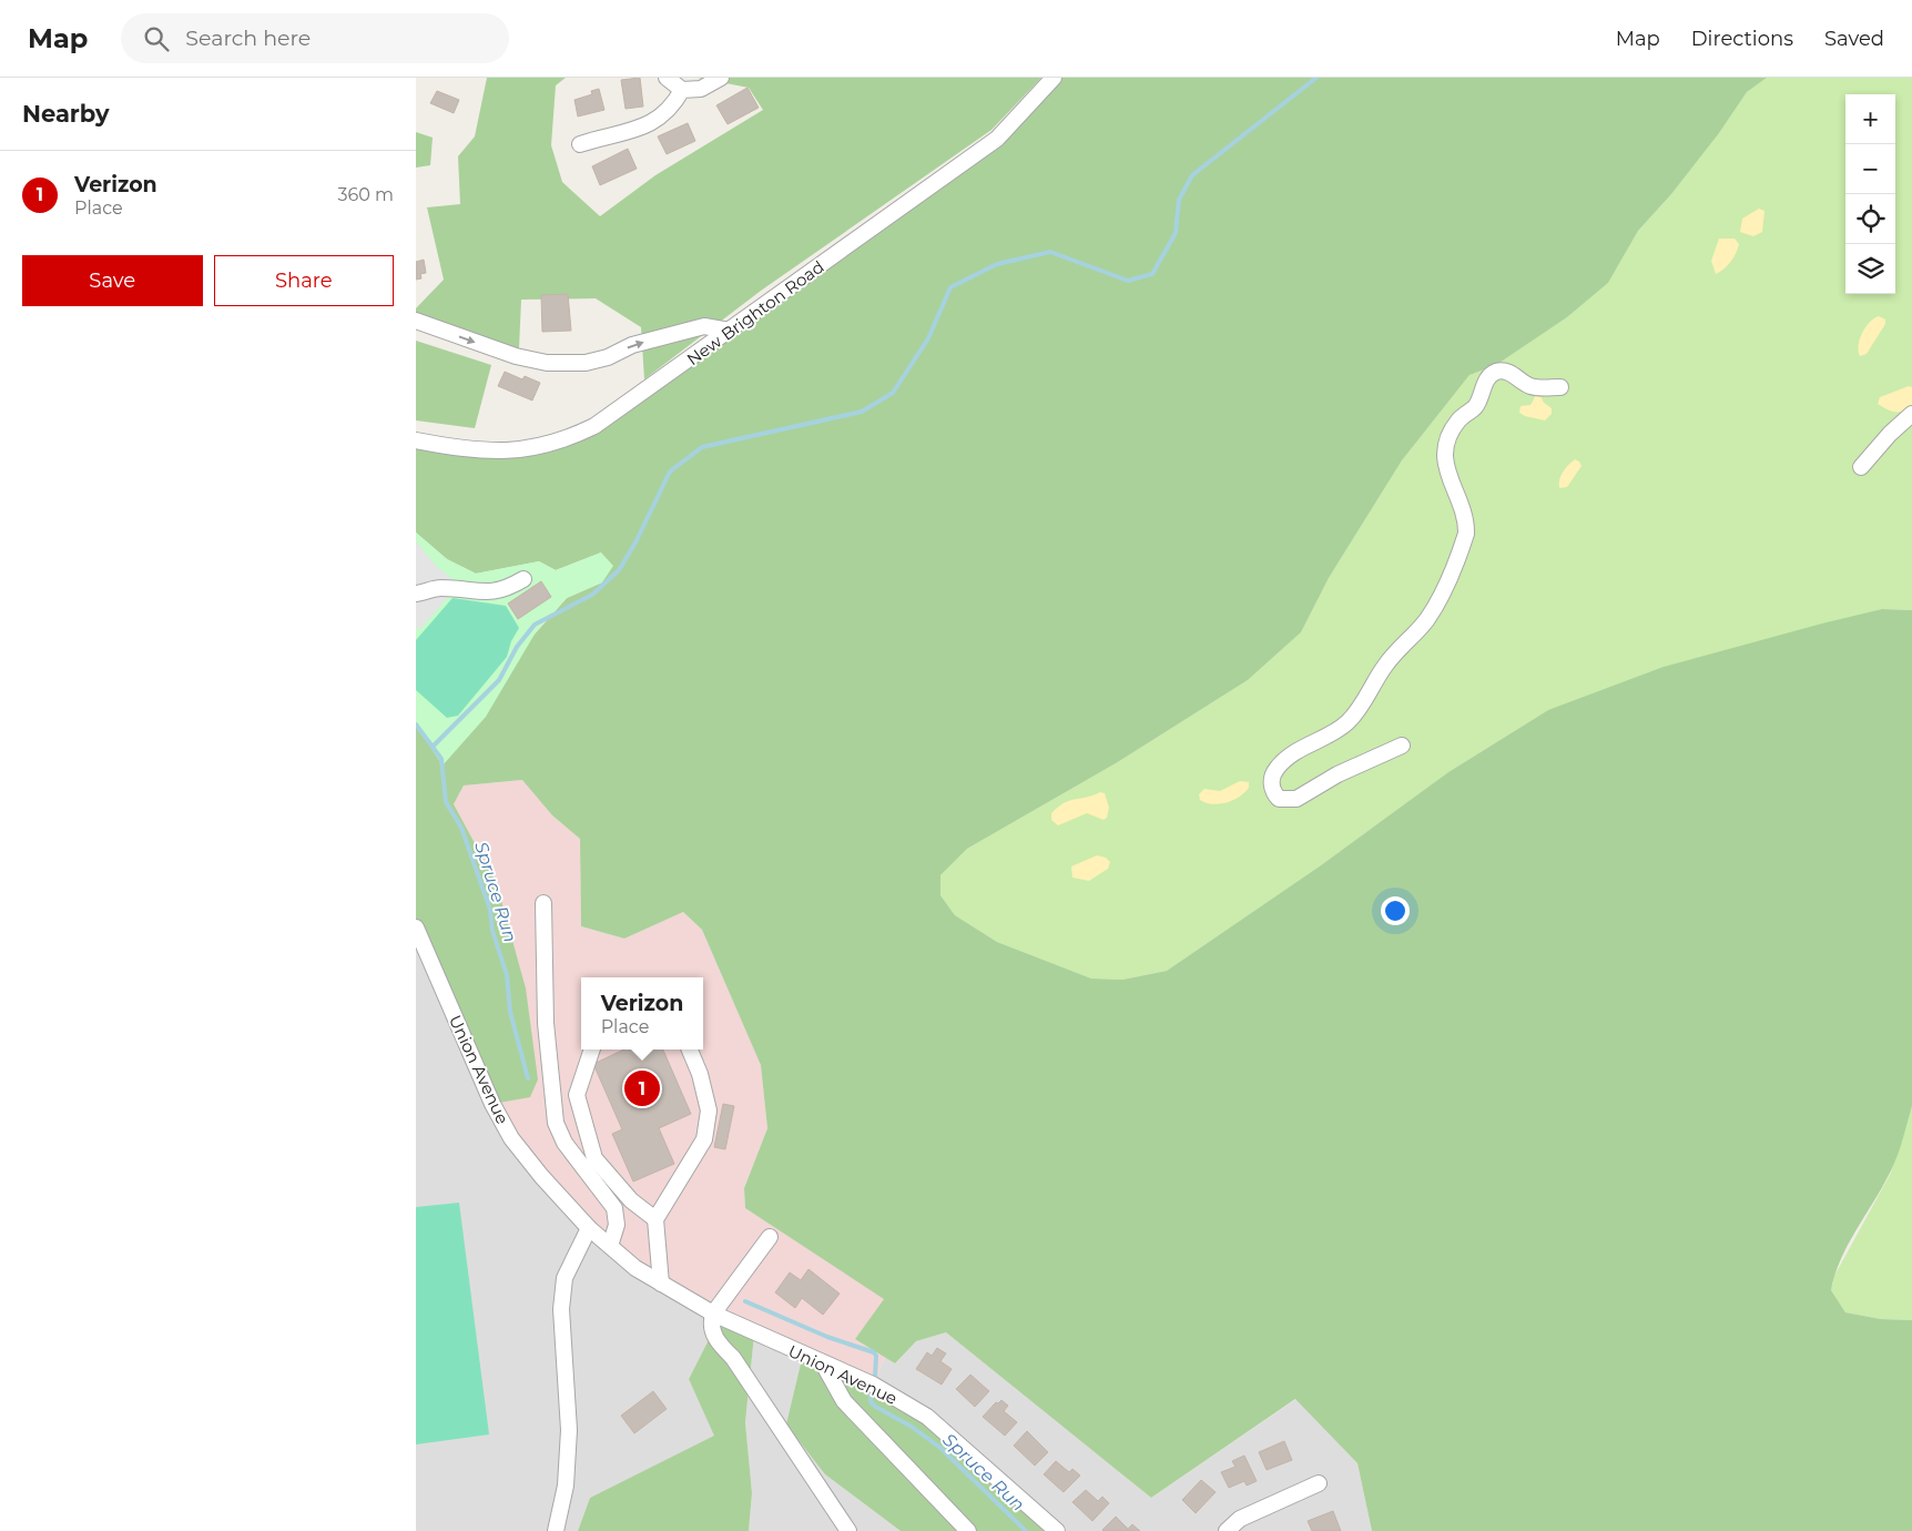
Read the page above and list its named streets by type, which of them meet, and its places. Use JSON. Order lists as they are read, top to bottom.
{
  "streets": {
    "street": ["New Brighton Road", "Union Avenue"]
  },
  "water": ["Spruce Run"],
  "page": {
    "header": "Map",
    "search": "Search here",
    "nav": ["Map", "Directions", "Saved"],
    "heading": "Nearby",
    "map_buttons": ["+", "−"],
    "list": [
      {
        "mark": "1",
        "name": "Verizon",
        "note": "Place",
        "value": "360 m"
      }
    ],
    "buttons": ["Save", "Share"],
    "popup": ["Verizon", "Place"],
    "pins": "1"
  }
}
